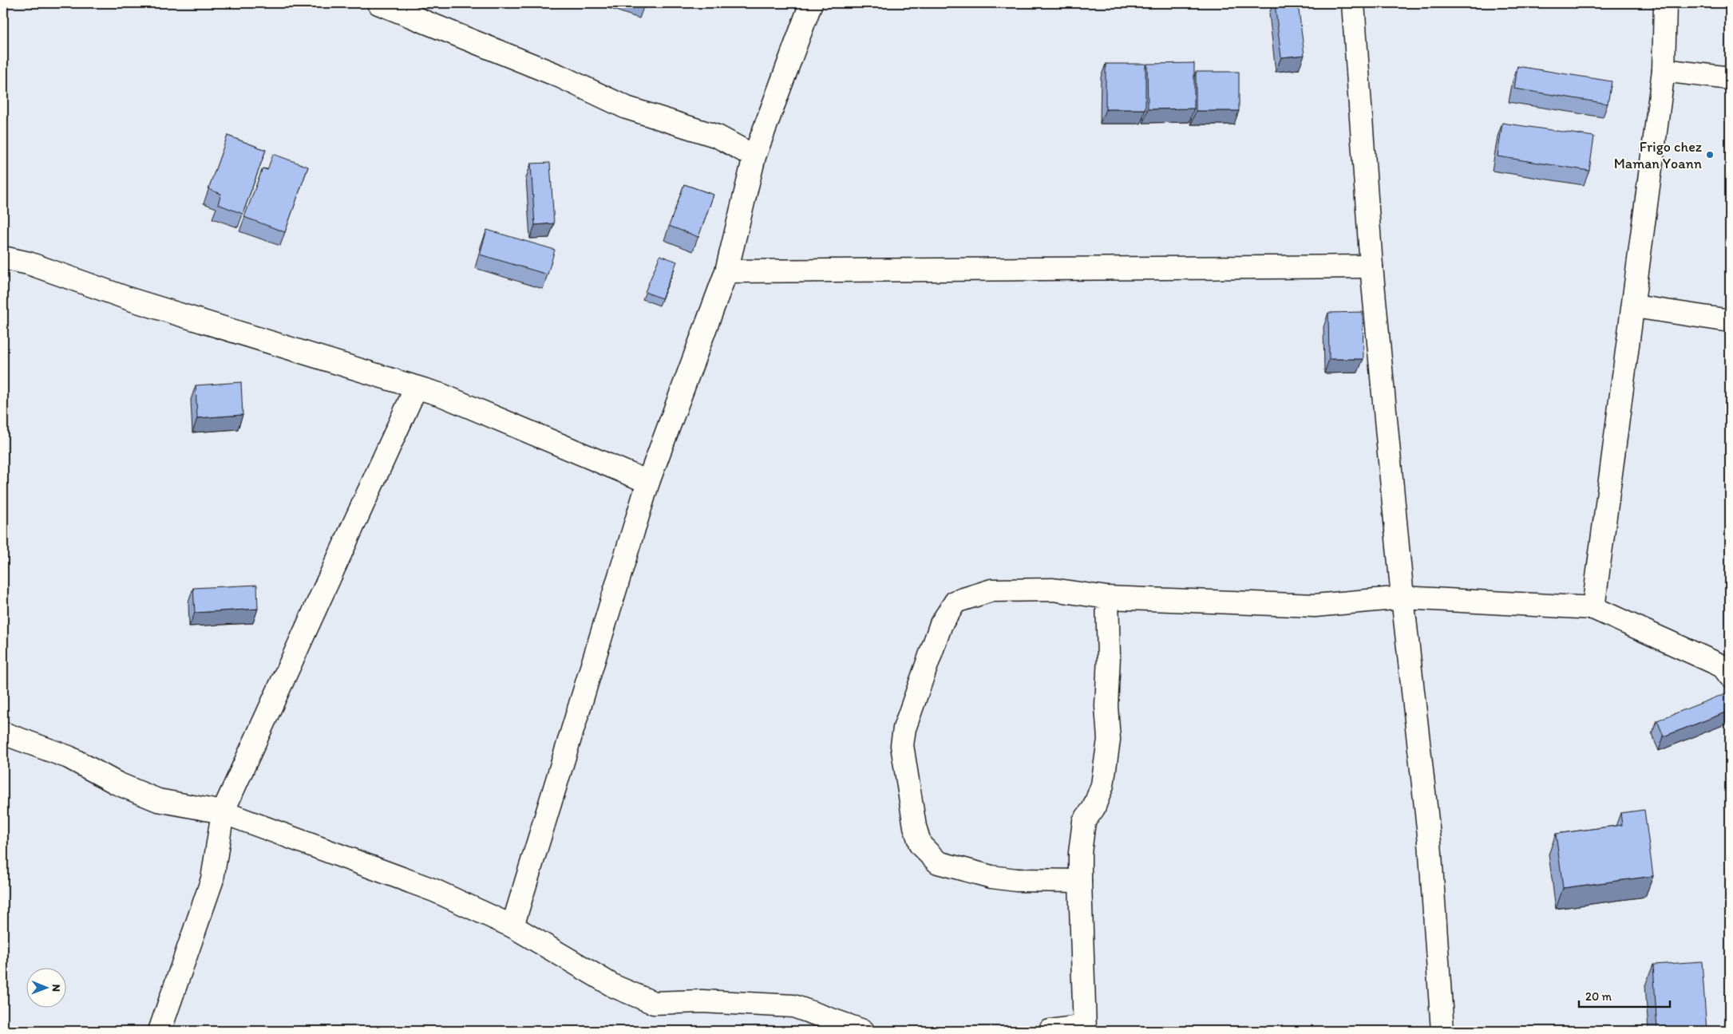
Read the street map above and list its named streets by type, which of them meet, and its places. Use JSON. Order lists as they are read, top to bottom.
{
  "places": ["Frigo chez Maman Yoann"],
  "scale_bar": "20 m",
  "north": "right"
}
